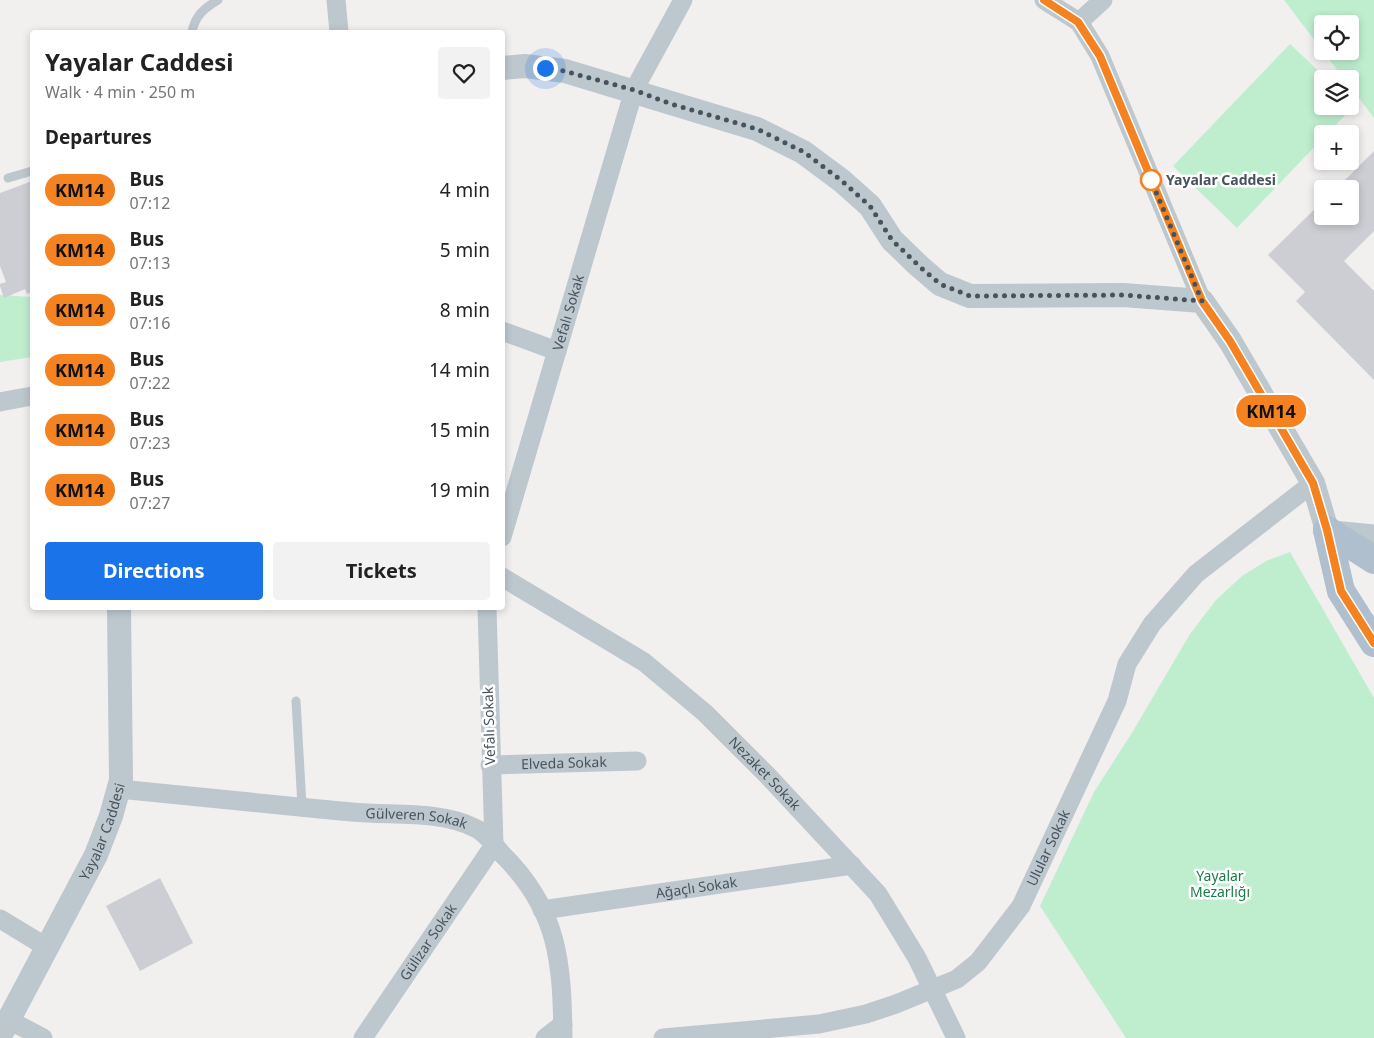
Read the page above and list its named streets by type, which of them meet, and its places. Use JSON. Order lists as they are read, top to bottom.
{
  "streets": {
    "street": [
      "Vefalı Sokak",
      "Elveda Sokak",
      "Nezaket Sokak",
      "Gülveren Sokak",
      "Yayalar Caddesi",
      "Ulular Sokak",
      "Ağaçlı Sokak",
      "Gülizar Sokak"
    ]
  },
  "crossings": [
    ["Vefalı Sokak", "Elveda Sokak"],
    ["Vefalı Sokak", "Gülveren Sokak"],
    ["Vefalı Sokak", "Gülizar Sokak"],
    ["Nezaket Sokak", "Ulular Sokak"],
    ["Nezaket Sokak", "Ağaçlı Sokak"],
    ["Gülveren Sokak", "Yayalar Caddesi"],
    ["Gülveren Sokak", "Ağaçlı Sokak"],
    ["Gülveren Sokak", "Gülizar Sokak"]
  ],
  "parks": ["Yayalar Mezarlığı"],
  "places": ["Yayalar Caddesi"],
  "lines": ["bus line KM14"],
  "page": {
    "on_map": "KM14",
    "map_buttons": ["+", "−"],
    "heading": [
      ["Yayalar Caddesi", "Walk · 4 min · 250 m"],
      "Departures"
    ],
    "list": [
      {
        "mark": "KM14",
        "name": "Bus",
        "note": "07:12",
        "value": "4 min"
      },
      {
        "mark": "KM14",
        "name": "Bus",
        "note": "07:13",
        "value": "5 min"
      },
      {
        "mark": "KM14",
        "name": "Bus",
        "note": "07:16",
        "value": "8 min"
      },
      {
        "mark": "KM14",
        "name": "Bus",
        "note": "07:22",
        "value": "14 min"
      },
      {
        "mark": "KM14",
        "name": "Bus",
        "note": "07:23",
        "value": "15 min"
      },
      {
        "mark": "KM14",
        "name": "Bus",
        "note": "07:27",
        "value": "19 min"
      }
    ],
    "buttons": ["Directions", "Tickets"]
  }
}
